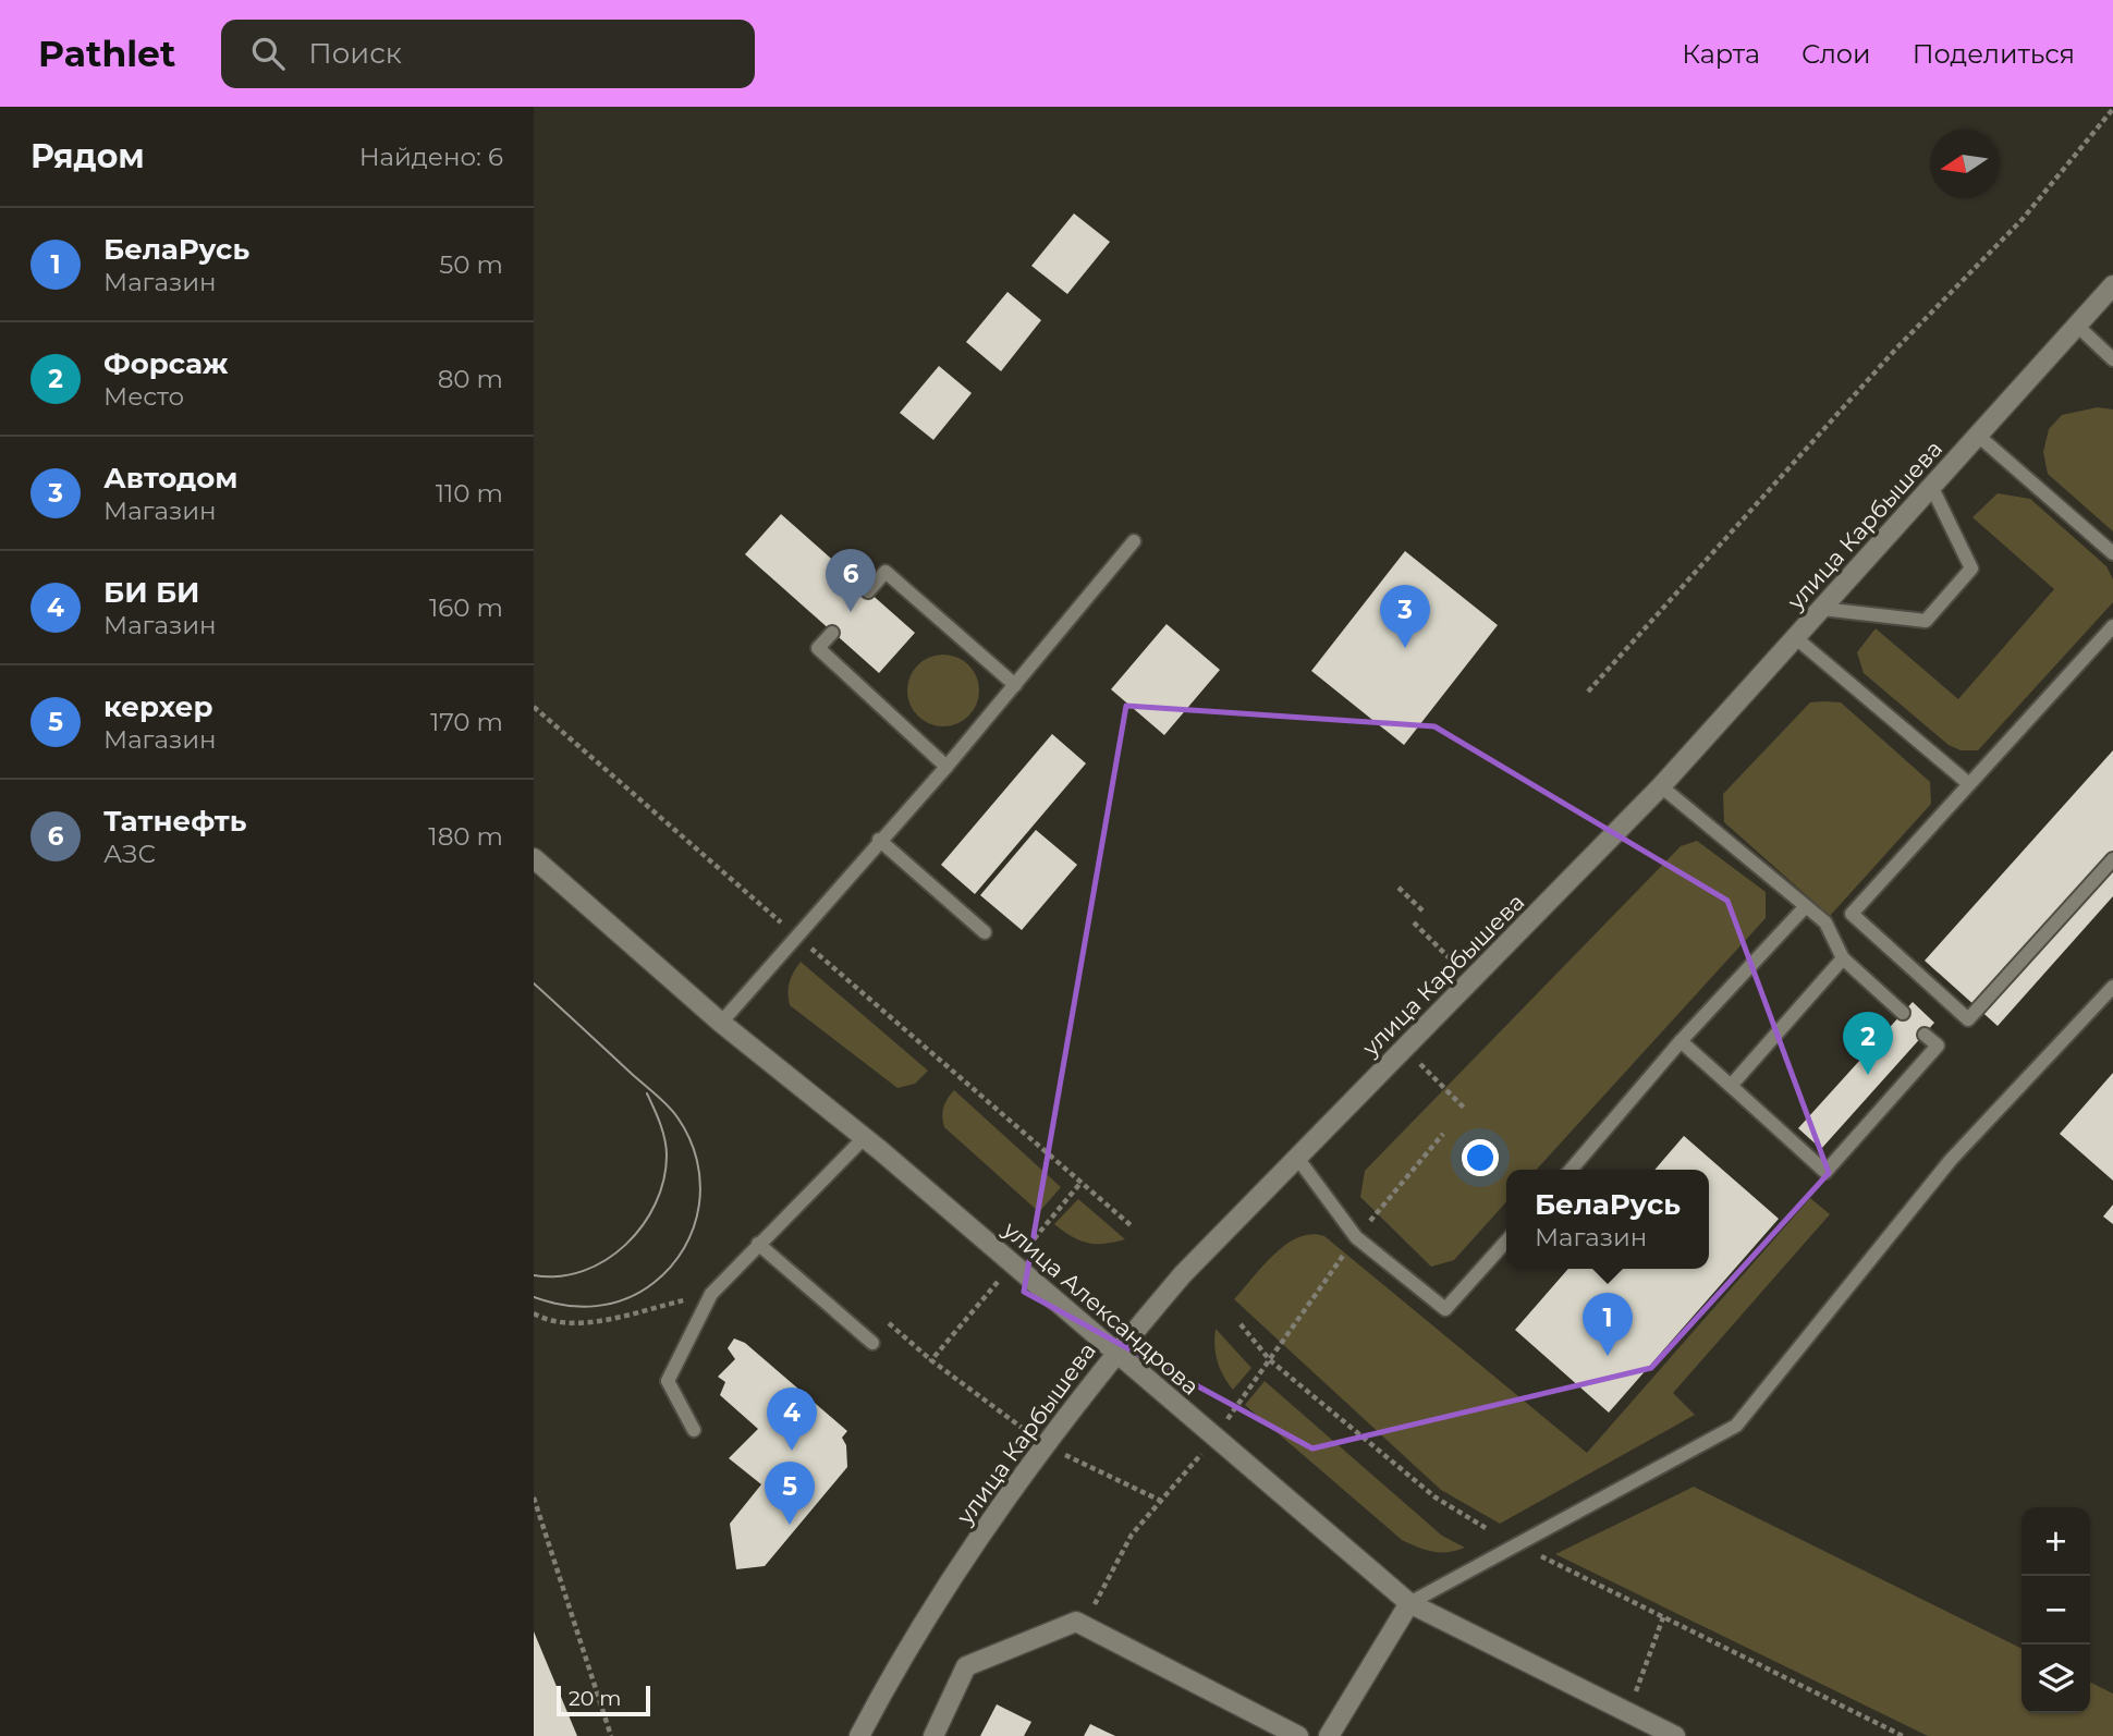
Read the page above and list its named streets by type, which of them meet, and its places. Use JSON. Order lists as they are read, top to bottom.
{
  "streets": {
    "street": ["улица Карбышева", "улица Александрова"]
  },
  "crossings": [
    ["улица Карбышева", "улица Александрова"]
  ],
  "scale_bar": "20 m",
  "north": "left",
  "page": {
    "header": "Pathlet",
    "search": "Поиск",
    "nav": ["Карта", "Слои", "Поделиться"],
    "heading": ["Рядом", "Найдено: 6"],
    "list": [
      {
        "mark": "1",
        "name": "БелаРусь",
        "note": "Магазин",
        "value": "50 m"
      },
      {
        "mark": "2",
        "name": "Форсаж",
        "note": "Место",
        "value": "80 m"
      },
      {
        "mark": "3",
        "name": "Автодом",
        "note": "Магазин",
        "value": "110 m"
      },
      {
        "mark": "4",
        "name": "БИ БИ",
        "note": "Магазин",
        "value": "160 m"
      },
      {
        "mark": "5",
        "name": "керхер",
        "note": "Магазин",
        "value": "170 m"
      },
      {
        "mark": "6",
        "name": "Татнефть",
        "note": "АЗС",
        "value": "180 m"
      }
    ],
    "pins": [
      "6",
      "3",
      "2",
      "1",
      "4",
      "5"
    ],
    "popup": ["БелаРусь", "Магазин"],
    "map_buttons": ["+", "−"],
    "scale": "20 m"
  }
}
